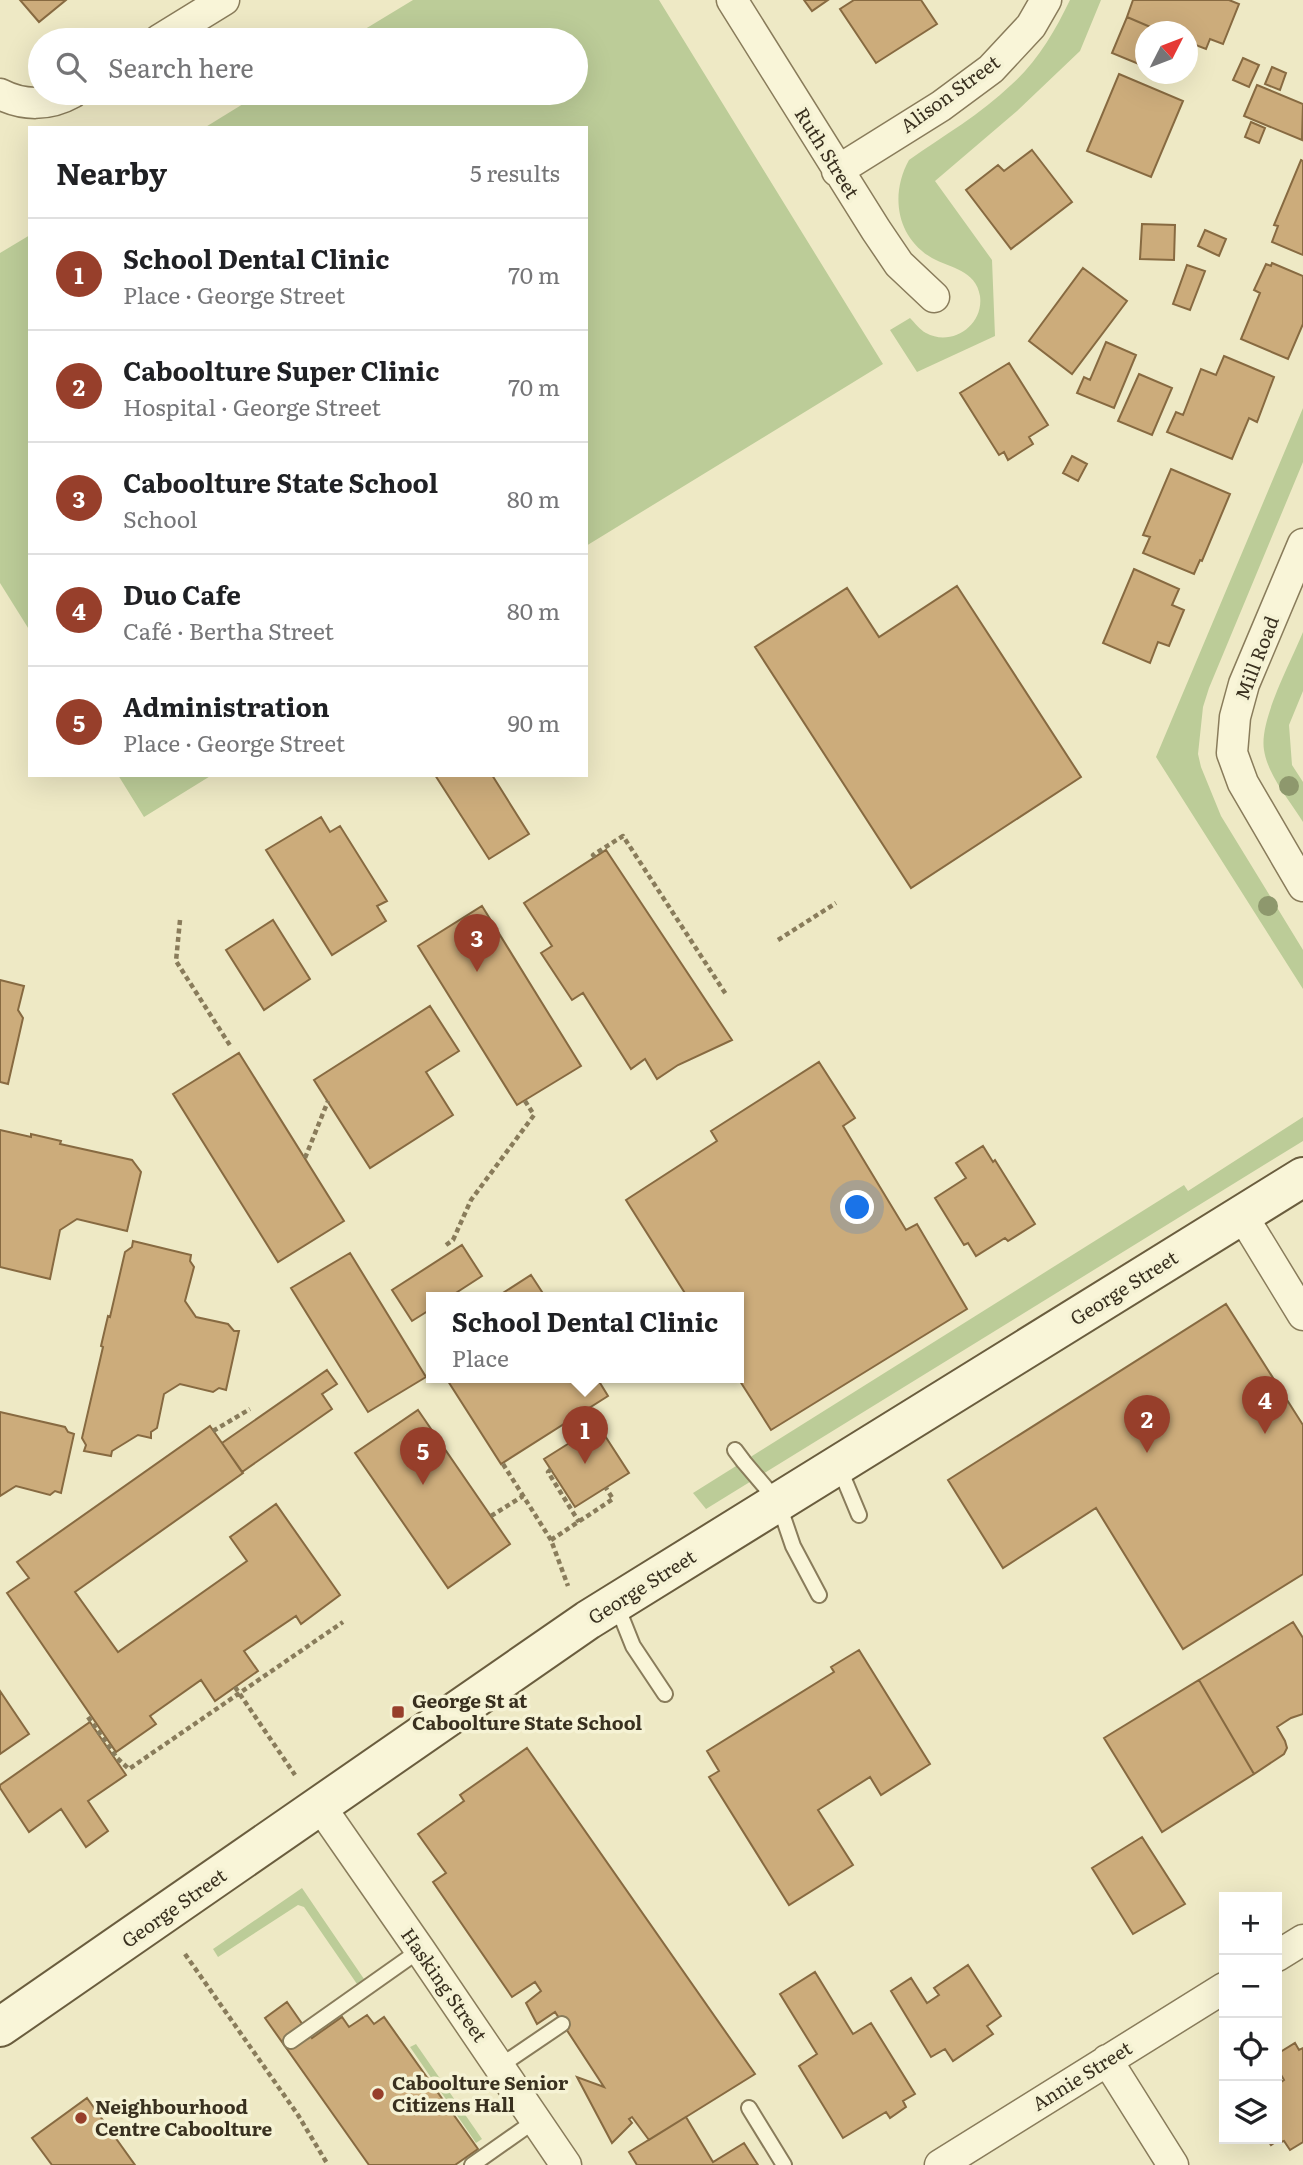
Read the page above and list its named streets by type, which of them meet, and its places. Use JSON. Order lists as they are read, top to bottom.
{
  "streets": {
    "street": [
      "Alison Street",
      "Ruth Street",
      "Mill Road",
      "George Street",
      "Hasking Street",
      "Annie Street"
    ]
  },
  "crossings": [
    ["Alison Street", "Ruth Street"],
    ["George Street", "Hasking Street"]
  ],
  "places": {
    "transit": ["George St at Caboolture State School"],
    "other": ["Caboolture Senior Citizens Hall", "Neighbourhood Centre Caboolture"]
  },
  "north": "top right",
  "page": {
    "search": "Search here",
    "heading": ["Nearby", "5 results"],
    "list": [
      {
        "mark": "1",
        "name": "School Dental Clinic",
        "note": "Place · George Street",
        "value": "70 m"
      },
      {
        "mark": "2",
        "name": "Caboolture Super Clinic",
        "note": "Hospital · George Street",
        "value": "70 m"
      },
      {
        "mark": "3",
        "name": "Caboolture State School",
        "note": "School",
        "value": "80 m"
      },
      {
        "mark": "4",
        "name": "Duo Cafe",
        "note": "Café · Bertha Street",
        "value": "80 m"
      },
      {
        "mark": "5",
        "name": "Administration",
        "note": "Place · George Street",
        "value": "90 m"
      }
    ],
    "pins": [
      "3",
      "4",
      "2",
      "1",
      "5"
    ],
    "popup": ["School Dental Clinic", "Place"],
    "map_buttons": ["+", "−"]
  }
}
